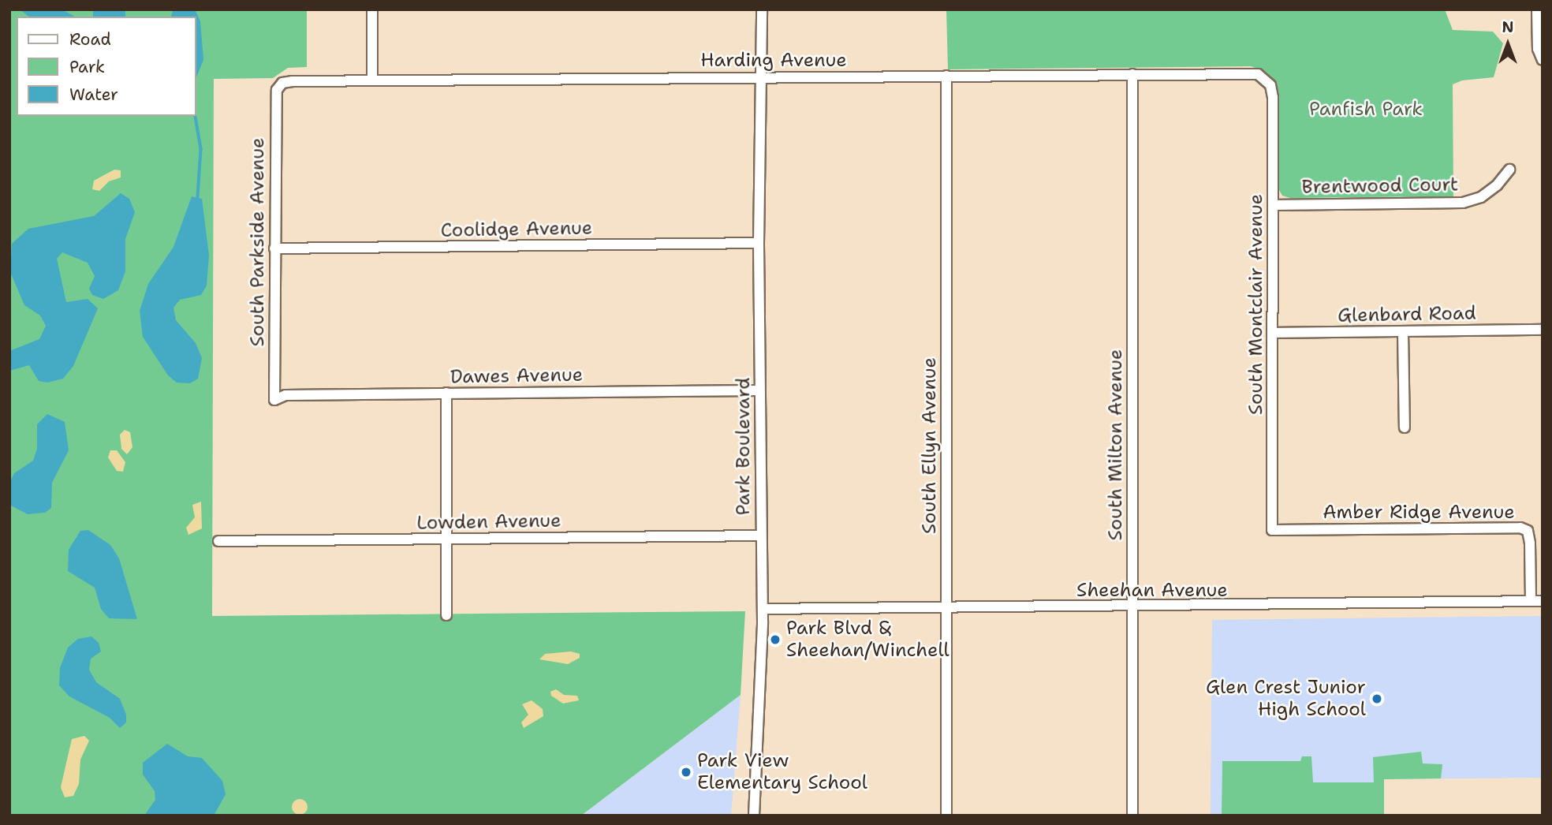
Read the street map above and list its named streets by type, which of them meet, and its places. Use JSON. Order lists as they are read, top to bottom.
{
  "streets": {
    "street": [
      "Harding Avenue",
      "Brentwood Court",
      "Coolidge Avenue",
      "South Parkside Avenue",
      "South Montclair Avenue",
      "Glenbard Road",
      "Dawes Avenue",
      "South Milton Avenue",
      "South Ellyn Avenue",
      "Park Boulevard",
      "Amber Ridge Avenue",
      "Lowden Avenue",
      "Sheehan Avenue"
    ]
  },
  "crossings": [
    ["Harding Avenue", "South Parkside Avenue"],
    ["Harding Avenue", "South Montclair Avenue"],
    ["Harding Avenue", "South Milton Avenue"],
    ["Harding Avenue", "South Ellyn Avenue"],
    ["Harding Avenue", "Park Boulevard"],
    ["Brentwood Court", "South Montclair Avenue"],
    ["Coolidge Avenue", "South Parkside Avenue"],
    ["Coolidge Avenue", "Park Boulevard"],
    ["South Parkside Avenue", "Dawes Avenue"],
    ["South Montclair Avenue", "Glenbard Road"],
    ["South Montclair Avenue", "Amber Ridge Avenue"],
    ["Dawes Avenue", "Park Boulevard"],
    ["South Milton Avenue", "Sheehan Avenue"],
    ["South Ellyn Avenue", "Sheehan Avenue"],
    ["Park Boulevard", "Lowden Avenue"],
    ["Park Boulevard", "Sheehan Avenue"],
    ["Amber Ridge Avenue", "Sheehan Avenue"]
  ],
  "parks": ["Panfish Park"],
  "places": ["Park Blvd & Sheehan/Winchell", "Glen Crest Junior High School", "Park View Elementary School"],
  "legend": ["Road", "Park", "Water"],
  "north": "top"
}
